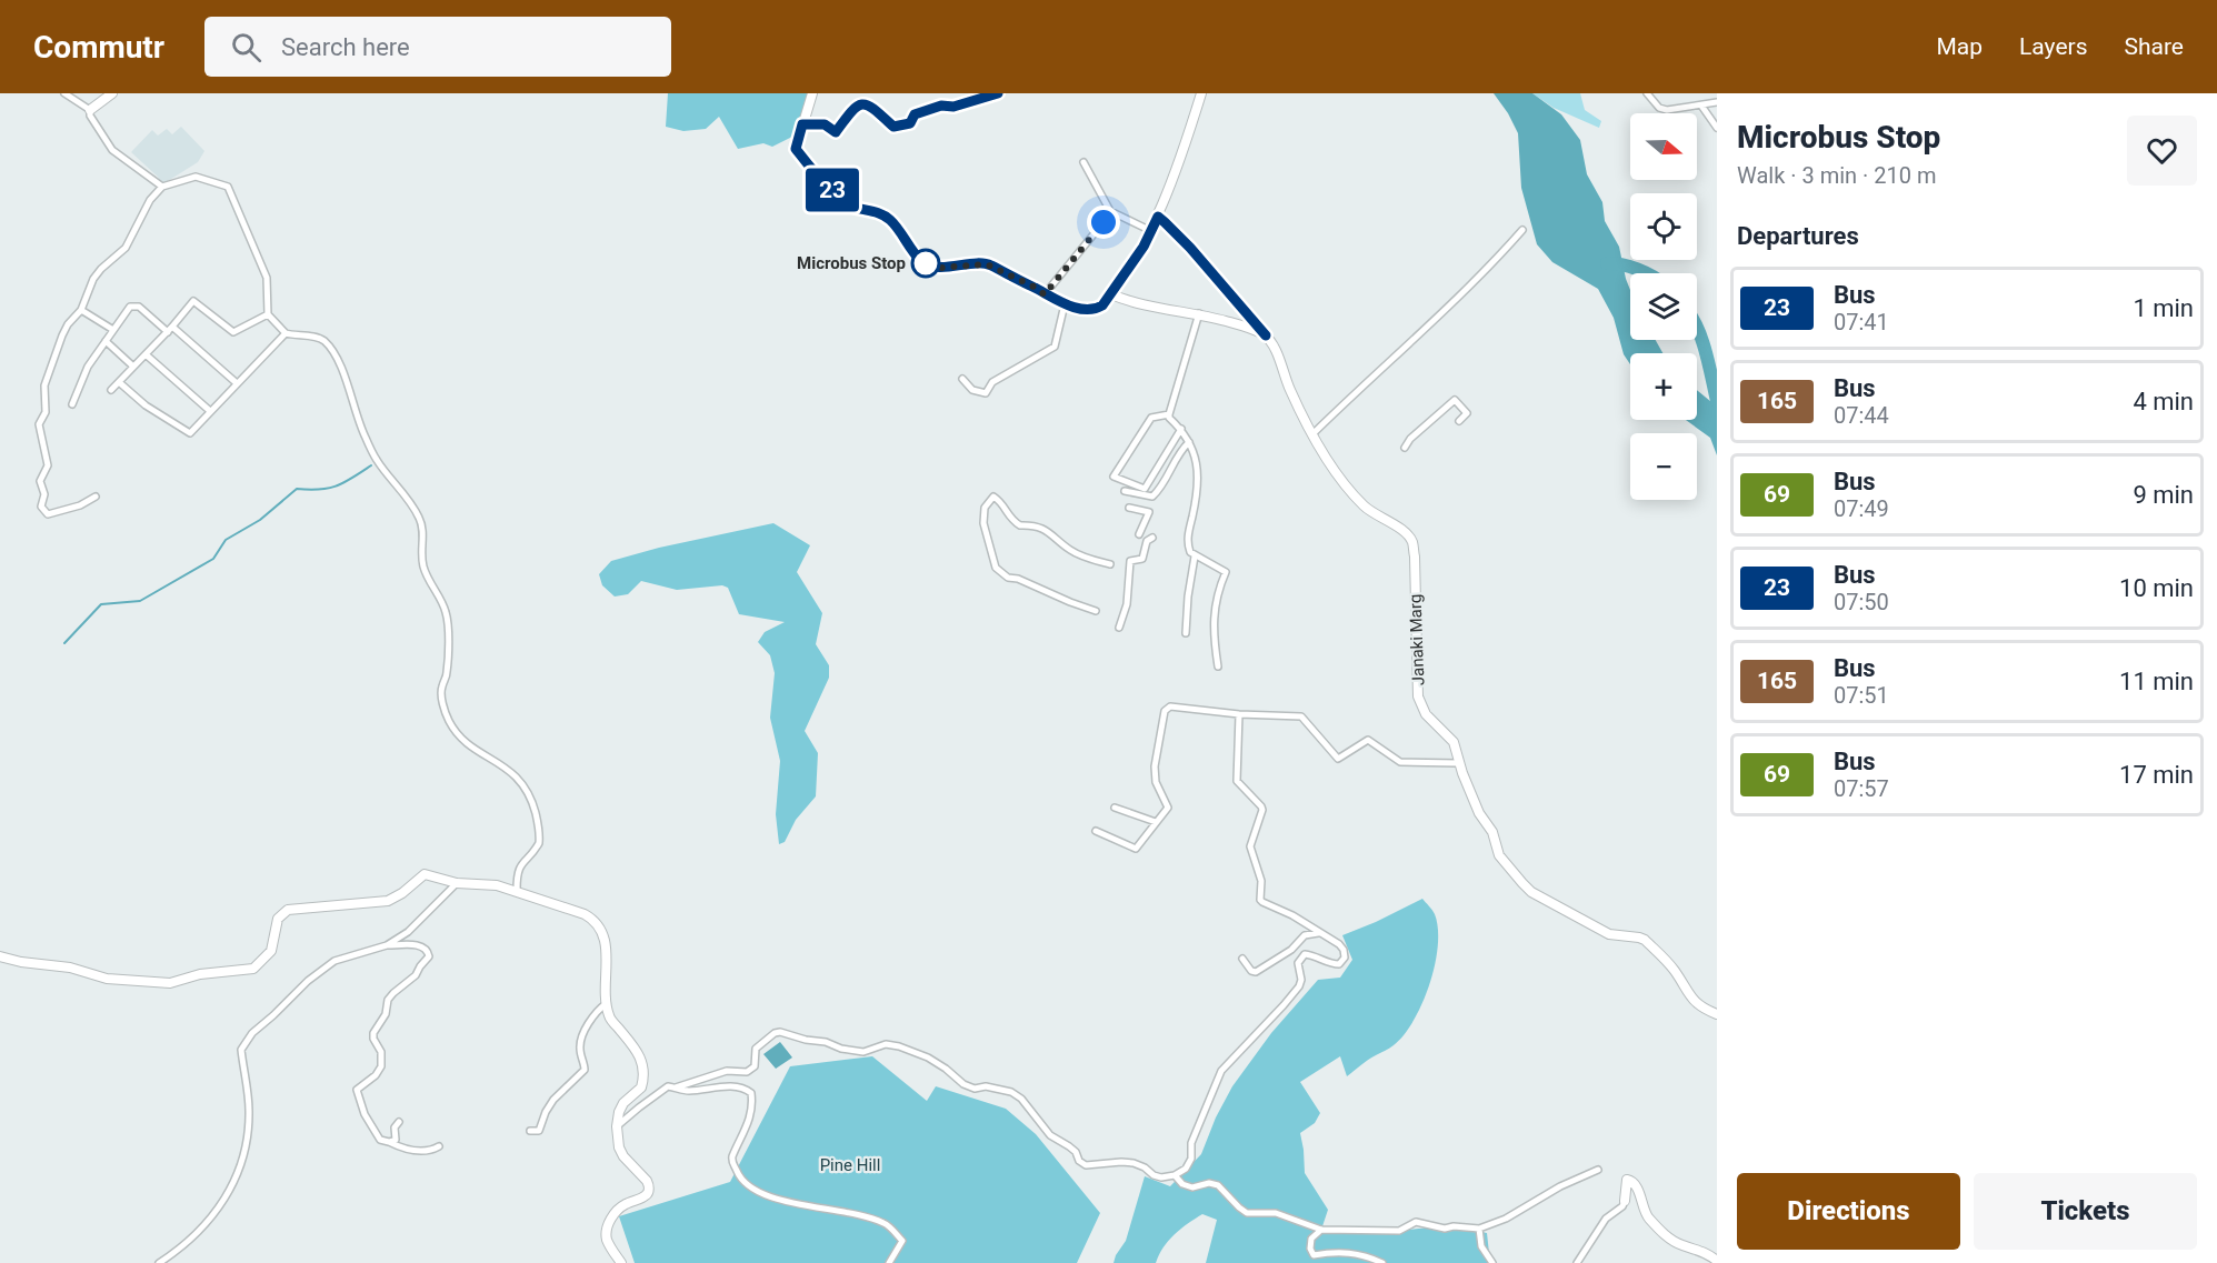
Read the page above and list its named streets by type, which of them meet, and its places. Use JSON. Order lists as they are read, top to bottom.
{
  "streets": {
    "street": ["Janaki Marg"]
  },
  "parks": ["Pine Hill"],
  "places": ["Microbus Stop"],
  "lines": ["bus line 23"],
  "north": "right",
  "page": {
    "header": "Commutr",
    "search": "Search here",
    "nav": ["Map", "Layers", "Share"],
    "on_map": "23",
    "heading": [
      ["Microbus Stop", "Walk · 3 min · 210 m"],
      "Departures"
    ],
    "map_buttons": ["+", "−"],
    "list": [
      {
        "mark": "23",
        "name": "Bus",
        "note": "07:41",
        "value": "1 min"
      },
      {
        "mark": "165",
        "name": "Bus",
        "note": "07:44",
        "value": "4 min"
      },
      {
        "mark": "69",
        "name": "Bus",
        "note": "07:49",
        "value": "9 min"
      },
      {
        "mark": "23",
        "name": "Bus",
        "note": "07:50",
        "value": "10 min"
      },
      {
        "mark": "165",
        "name": "Bus",
        "note": "07:51",
        "value": "11 min"
      },
      {
        "mark": "69",
        "name": "Bus",
        "note": "07:57",
        "value": "17 min"
      }
    ],
    "buttons": ["Directions", "Tickets"]
  }
}
